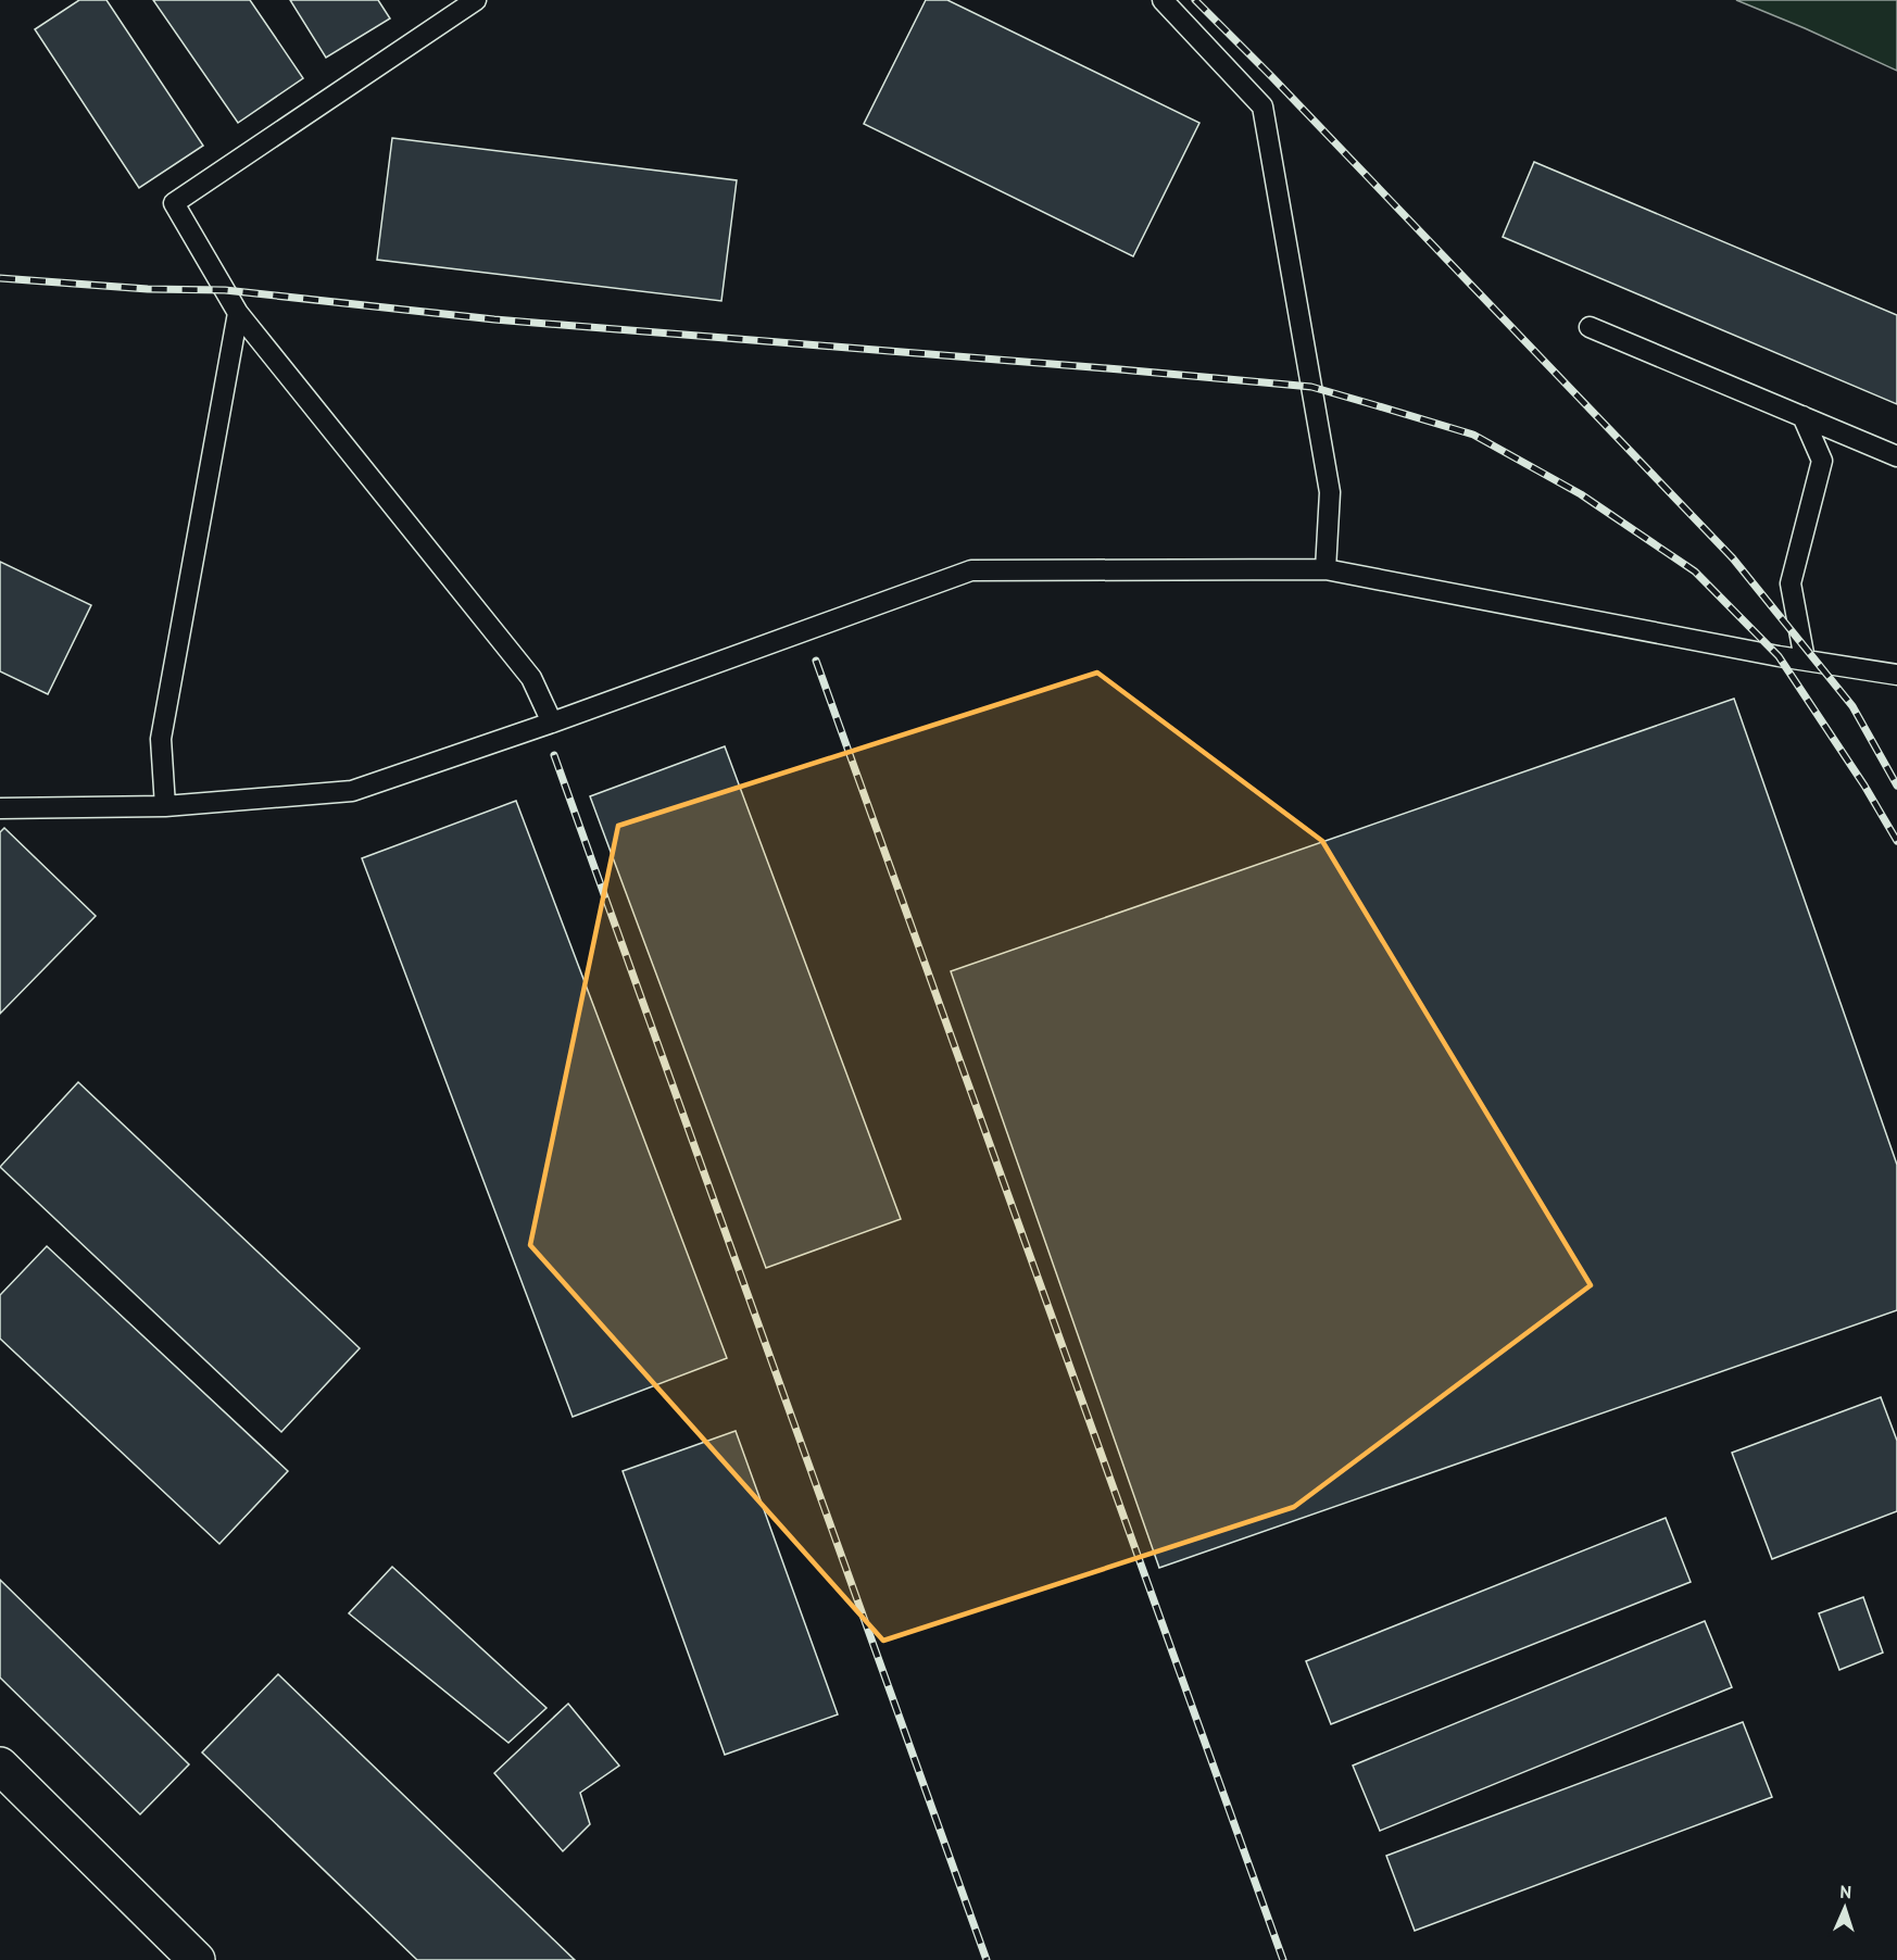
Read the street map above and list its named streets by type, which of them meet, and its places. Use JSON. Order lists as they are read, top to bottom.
{
  "north": "top"
}
